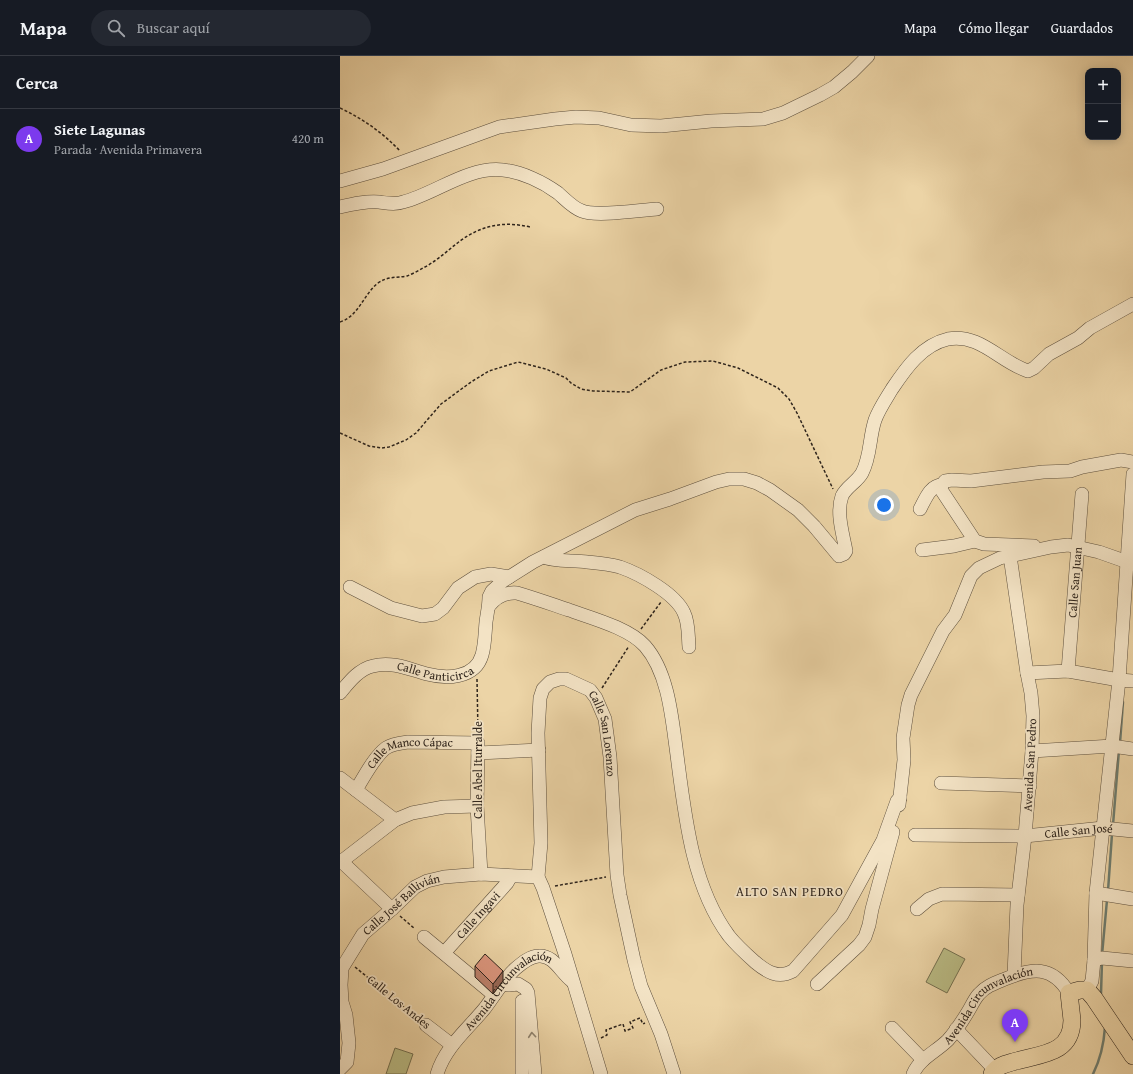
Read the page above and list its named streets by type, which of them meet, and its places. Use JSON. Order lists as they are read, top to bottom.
{
  "streets": {
    "street": [
      "Calle San Juan",
      "Calle Panticirca",
      "Calle San Lorenzo",
      "Calle Manco Cápac",
      "Avenida San Pedro",
      "Calle Abel Iturralde",
      "Calle San José",
      "Calle José Ballivián",
      "Calle Ingavi",
      "Avenida Circunvalación",
      "Calle Los Andes"
    ]
  },
  "crossings": [
    ["Calle Panticirca", "Calle Abel Iturralde"],
    ["Calle San Lorenzo", "Calle Manco Cápac"],
    ["Calle San Lorenzo", "Calle José Ballivián"],
    ["Calle San Lorenzo", "Avenida Circunvalación"],
    ["Calle Manco Cápac", "Calle Abel Iturralde"],
    ["Avenida San Pedro", "Calle San José"],
    ["Avenida San Pedro", "Avenida Circunvalación"],
    ["Calle Abel Iturralde", "Calle José Ballivián"],
    ["Calle José Ballivián", "Calle Ingavi"],
    ["Calle José Ballivián", "Calle Los Andes"],
    ["Avenida Circunvalación", "Calle Los Andes"]
  ],
  "districts": ["ALTO SAN PEDRO"],
  "page": {
    "header": "Mapa",
    "search": "Buscar aquí",
    "nav": ["Mapa", "Cómo llegar", "Guardados"],
    "heading": "Cerca",
    "map_buttons": ["+", "−"],
    "list": [
      {
        "mark": "A",
        "name": "Siete Lagunas",
        "note": "Parada · Avenida Primavera",
        "value": "420 m"
      }
    ],
    "pins": "A"
  }
}
